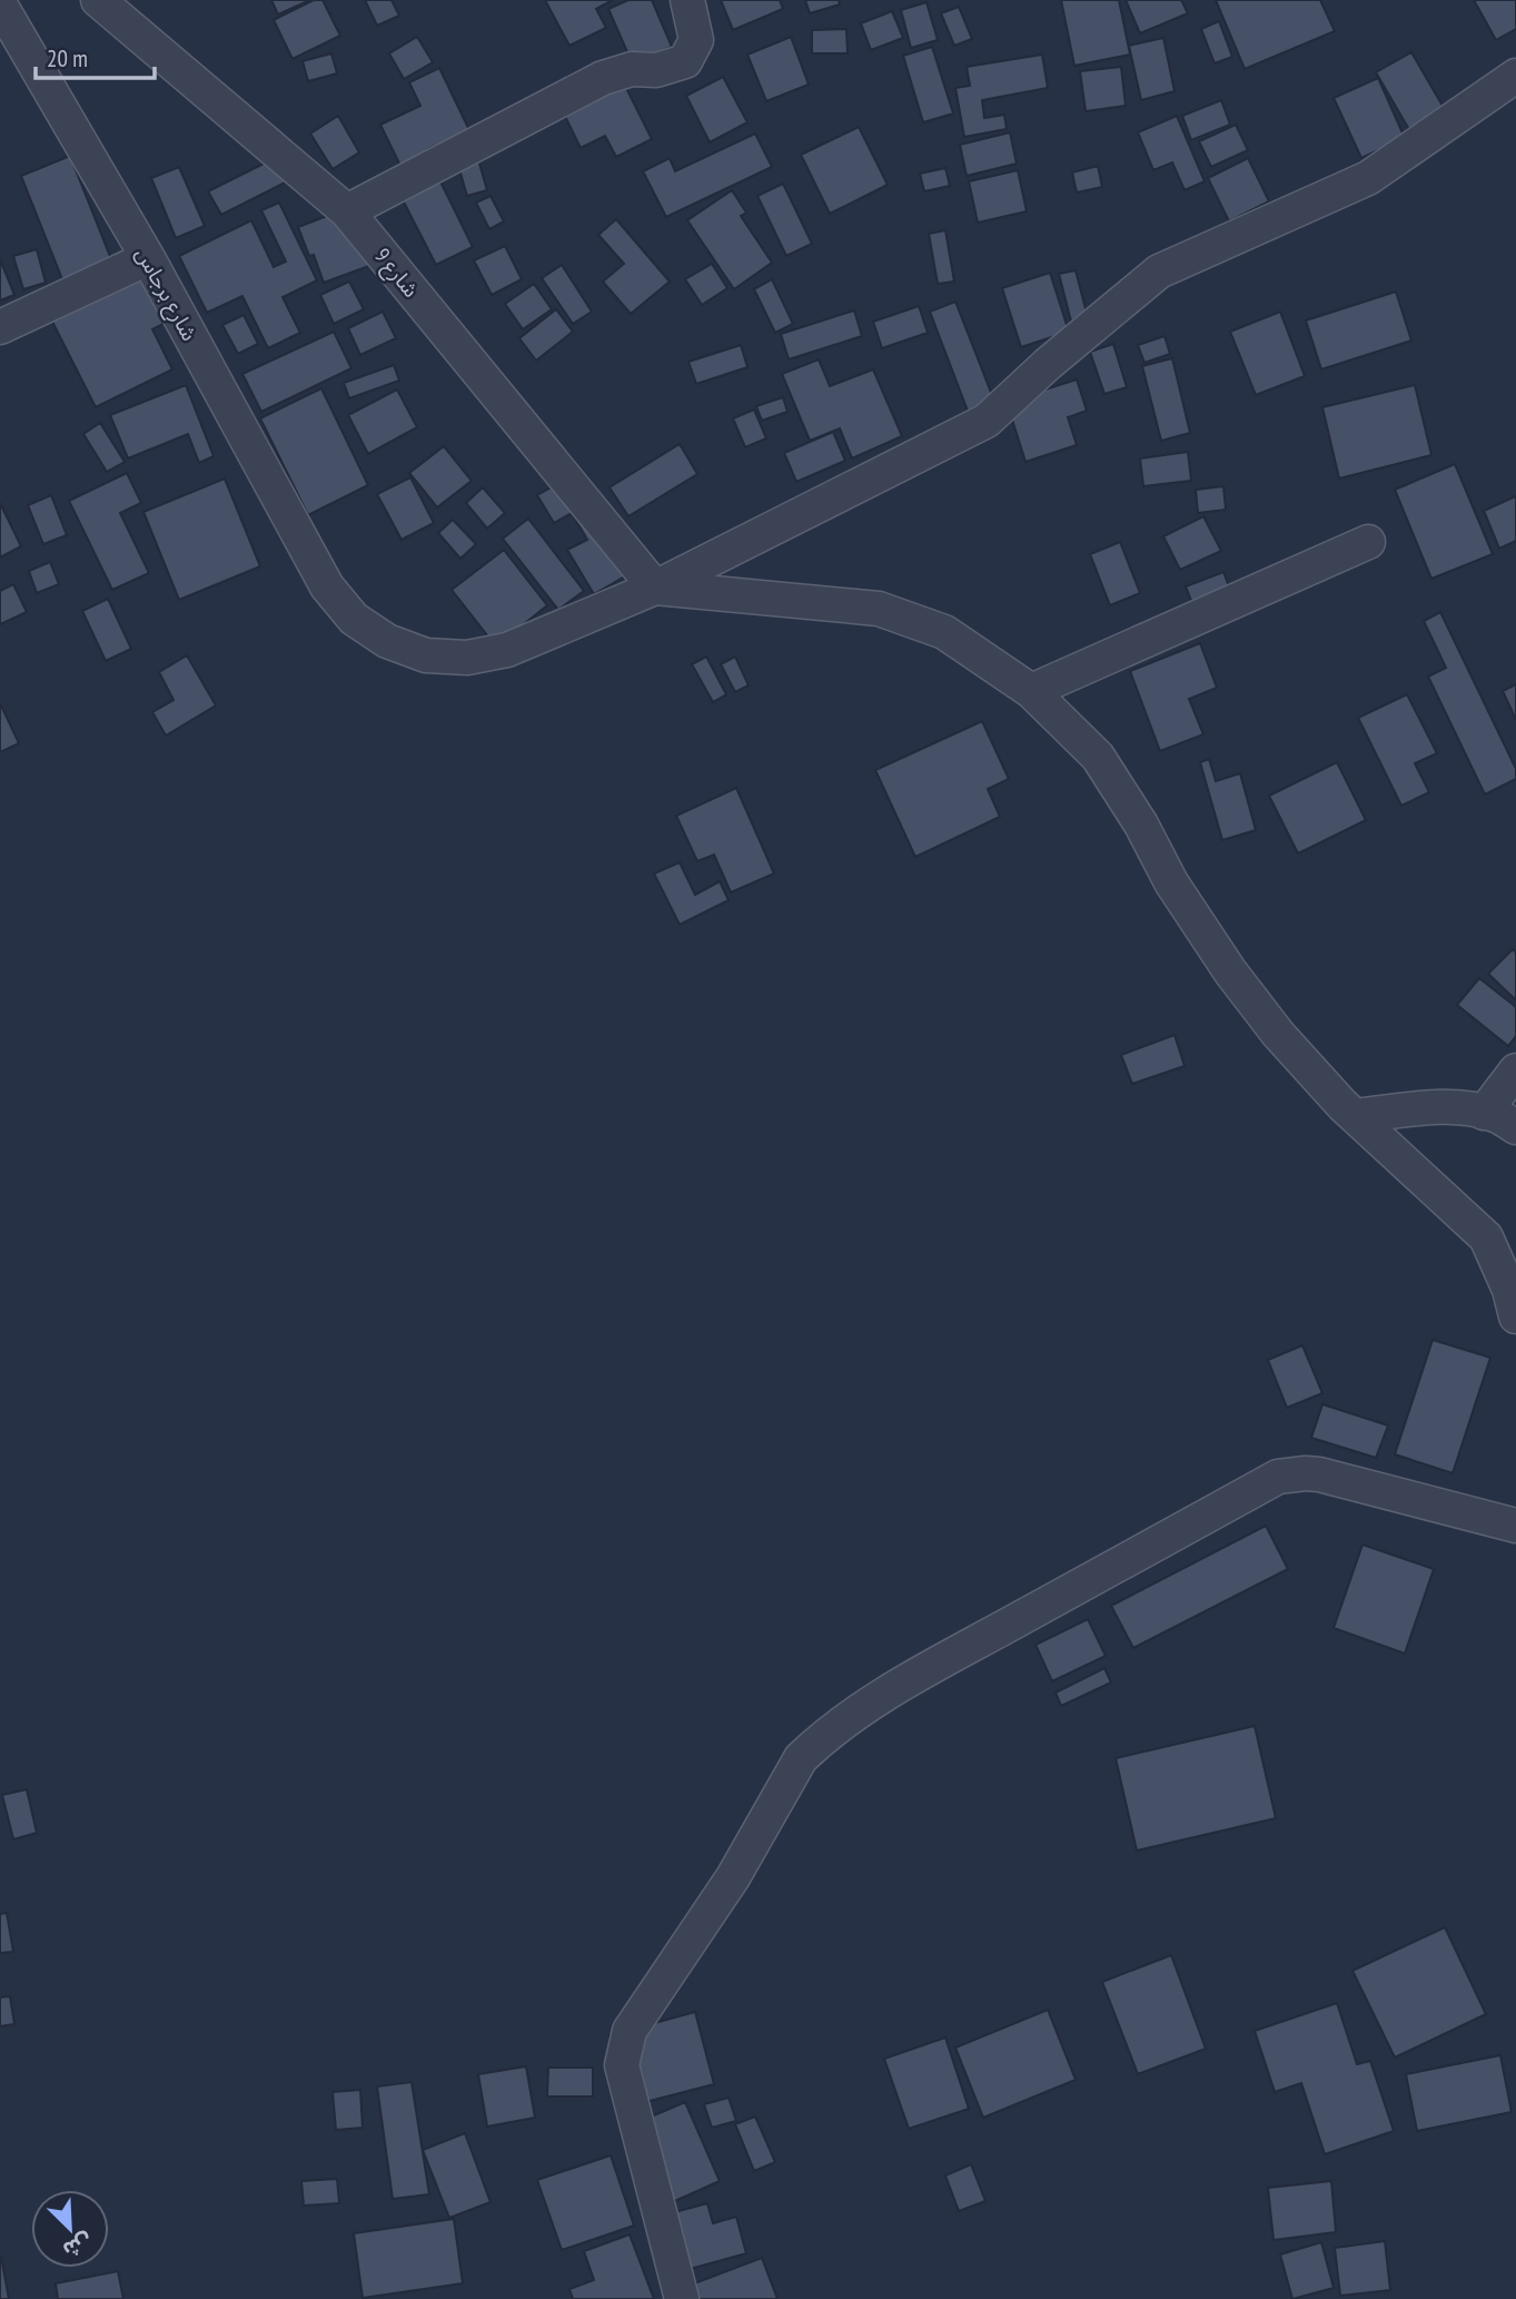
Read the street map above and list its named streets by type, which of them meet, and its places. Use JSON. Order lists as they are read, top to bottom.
{
  "streets": {
    "street": ["شارع 9", "شارع برجاس"]
  },
  "crossings": [
    ["شارع 9", "شارع برجاس"]
  ],
  "scale_bar": "20 m",
  "north": "bottom right"
}
